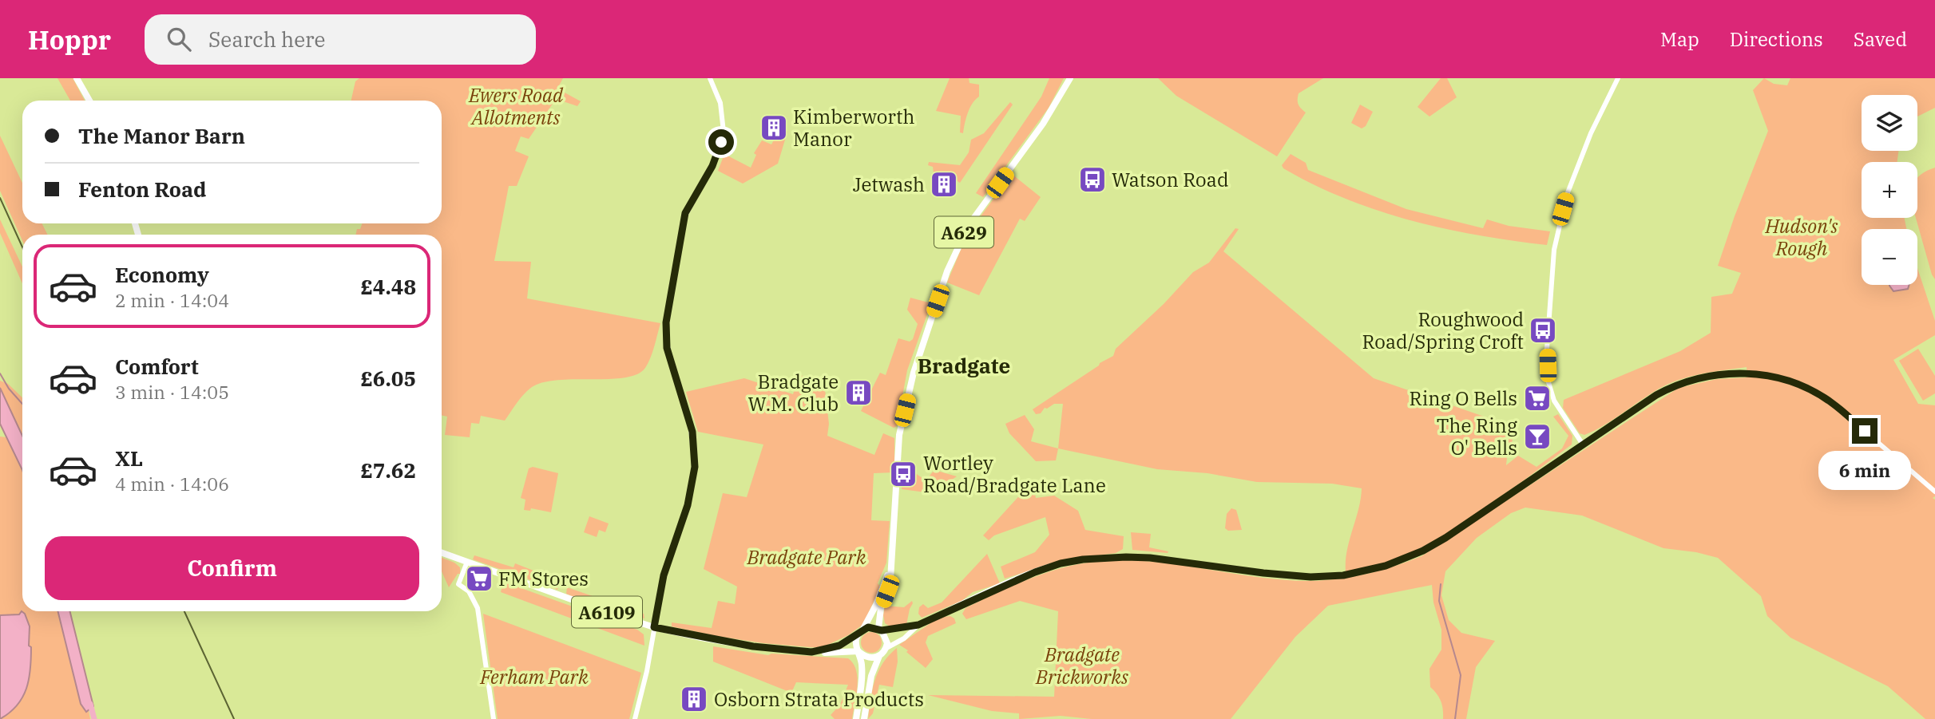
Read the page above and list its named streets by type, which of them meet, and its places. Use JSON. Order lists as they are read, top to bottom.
{
  "streets": {
    "main road": ["A629", "A6109"]
  },
  "crossings": [
    ["A629", "A6109"]
  ],
  "districts": ["Bradgate"],
  "parks": [
    "Ewers Road Allotments",
    "Hudson's Rough",
    "Bradgate Park",
    "Bradgate Brickworks",
    "Ferham Park"
  ],
  "places": {
    "building": [
      "Kimberworth Manor",
      "Jetwash",
      "Bradgate W.M. Club",
      "Osborn Strata Products"
    ],
    "bus stop": ["Watson Road", "Roughwood Road/Spring Croft", "Wortley Road/Bradgate Lane"],
    "supermarket": ["Ring O Bells", "FM Stores"],
    "bar": ["The Ring O' Bells"]
  },
  "page": {
    "header": "Hoppr",
    "search": "Search here",
    "nav": ["Map", "Directions", "Saved"],
    "map_buttons": ["+", "−"],
    "banner": ["The Manor Barn", "Fenton Road"],
    "list": [
      {
        "name": "Economy",
        "note": "2 min · 14:04",
        "value": "£4.48"
      },
      {
        "name": "Comfort",
        "note": "3 min · 14:05",
        "value": "£6.05"
      },
      {
        "name": "XL",
        "note": "4 min · 14:06",
        "value": "£7.62"
      }
    ],
    "bubble": "6 min",
    "buttons": "Confirm"
  }
}
